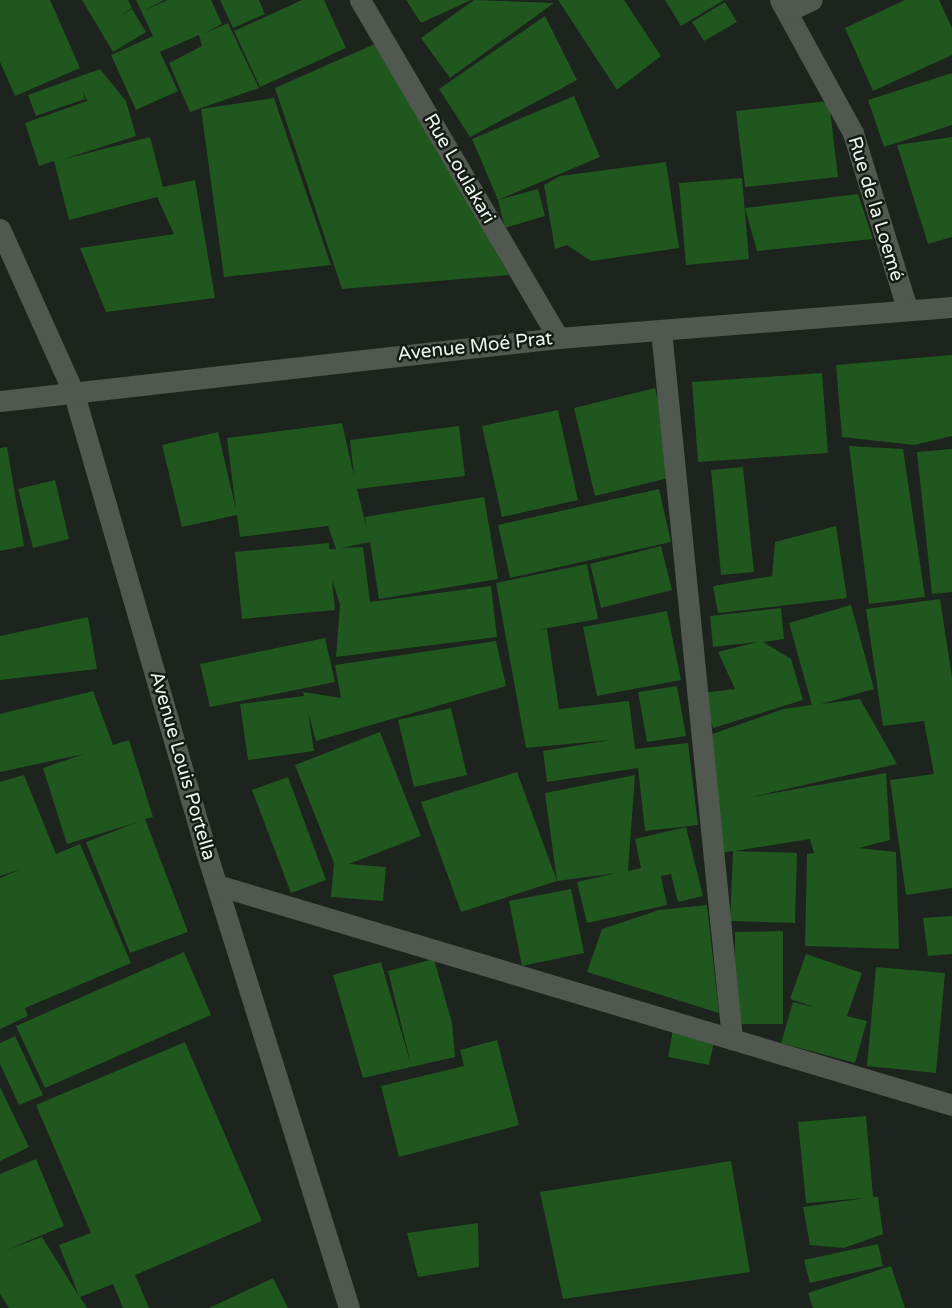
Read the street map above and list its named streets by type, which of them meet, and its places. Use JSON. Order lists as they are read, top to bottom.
{
  "streets": {
    "street": [
      "Rue Loulakari",
      "Rue de la Loemé",
      "Avenue Moé Prat",
      "Avenue Louis Portella"
    ]
  },
  "crossings": [
    ["Rue Loulakari", "Avenue Moé Prat"],
    ["Rue de la Loemé", "Avenue Moé Prat"],
    ["Avenue Moé Prat", "Avenue Louis Portella"]
  ]
}
